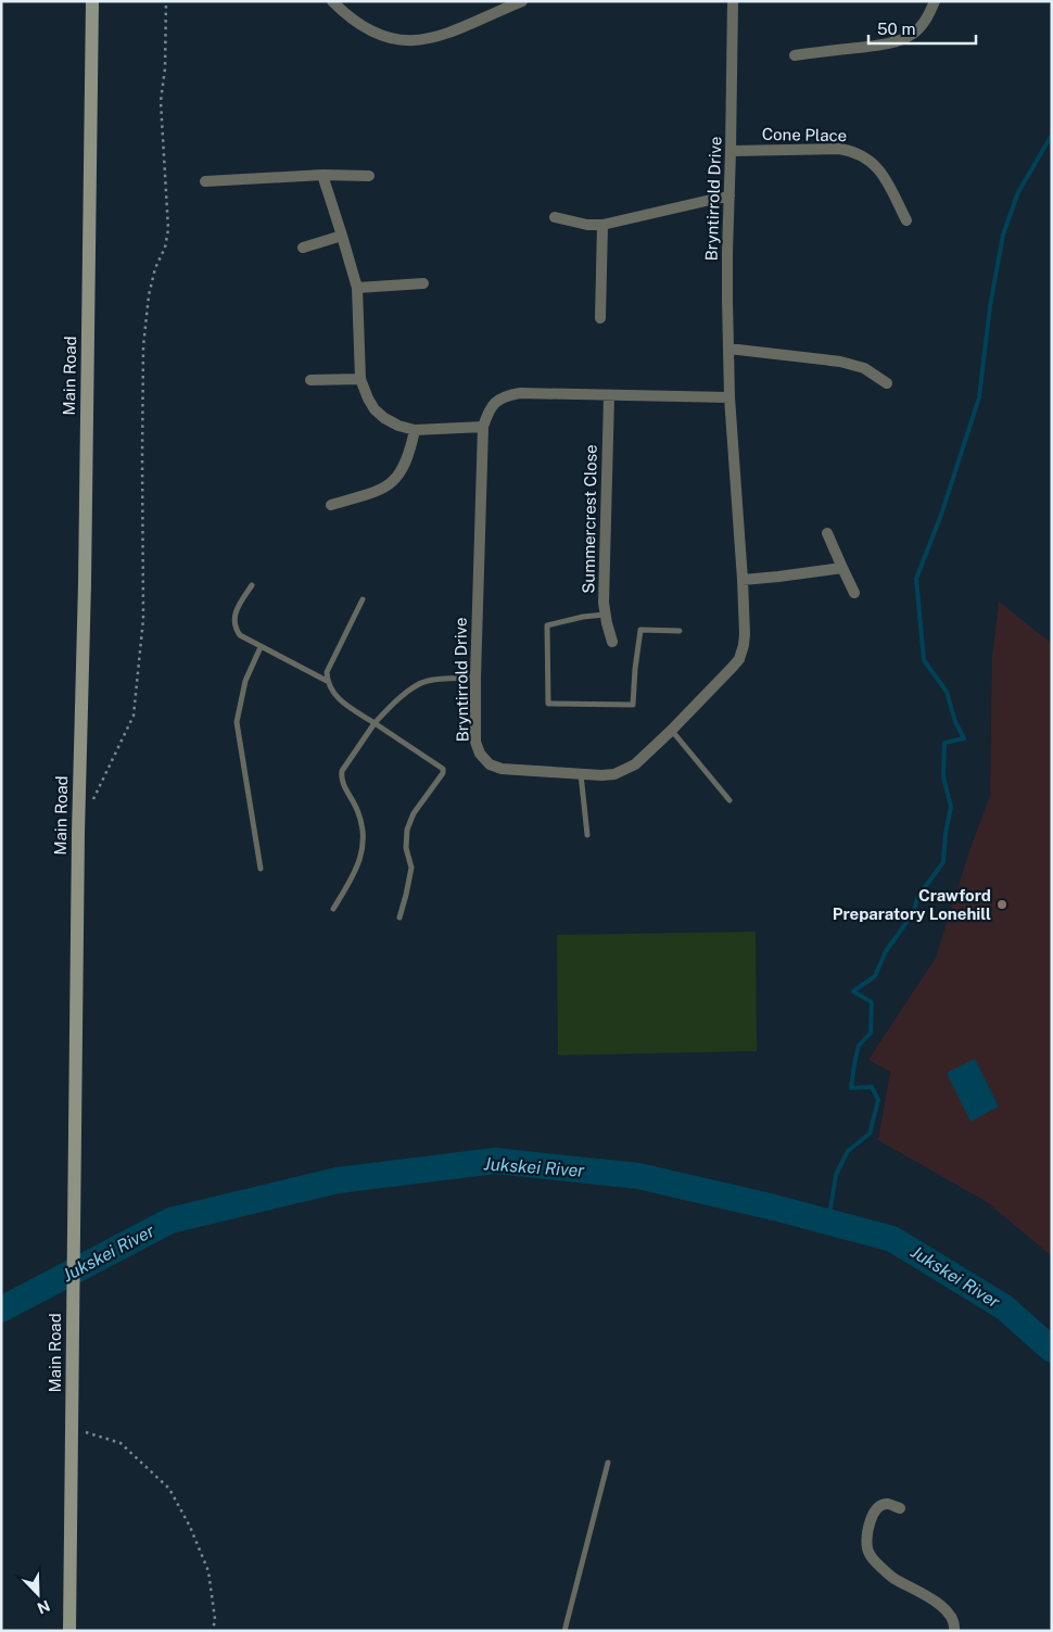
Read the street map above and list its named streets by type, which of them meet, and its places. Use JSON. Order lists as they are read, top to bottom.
{
  "streets": {
    "main road": ["Main Road"],
    "street": ["Cone Place", "Bryntirrold Drive", "Summercrest Close"]
  },
  "crossings": [
    ["Cone Place", "Bryntirrold Drive"],
    ["Bryntirrold Drive", "Summercrest Close"]
  ],
  "water": ["Jukskei River"],
  "places": ["Crawford Preparatory Lonehill"],
  "scale_bar": "50 m",
  "north": "bottom right"
}
